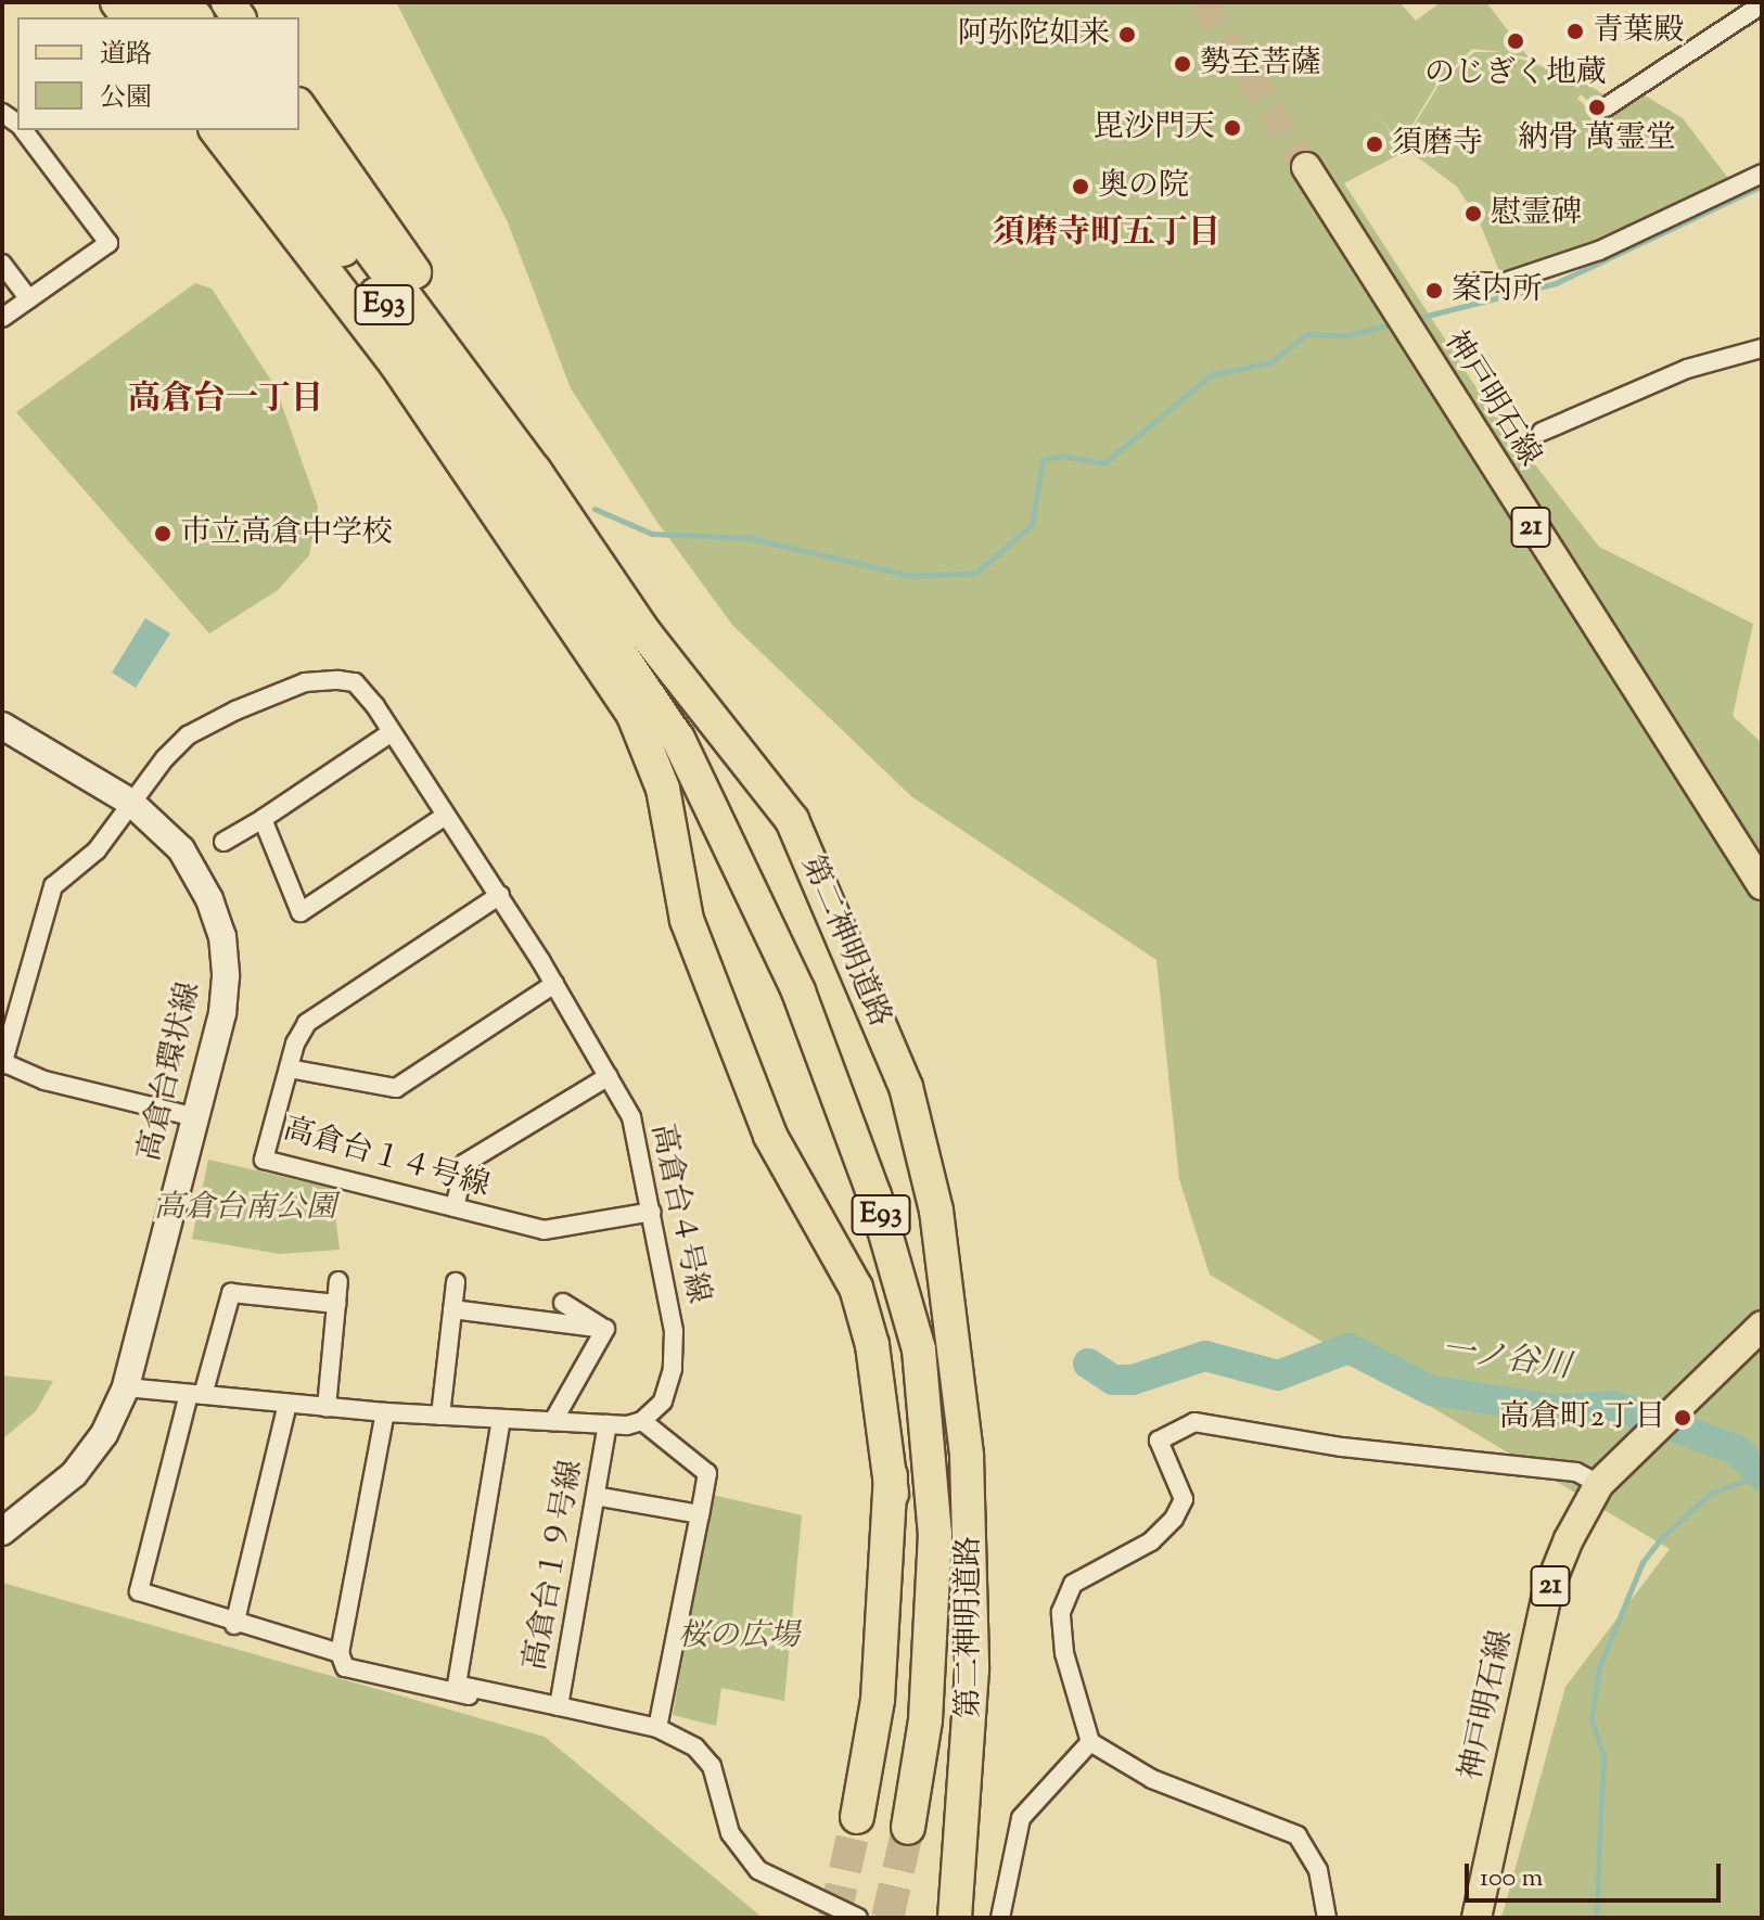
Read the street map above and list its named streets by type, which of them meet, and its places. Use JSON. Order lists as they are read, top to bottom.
{
  "streets": {
    "highway": ["E93", "第二神明道路"],
    "main road": ["神戸明石線", "21"],
    "street": [
      "高倉台環状線",
      "高倉台１４号線",
      "高倉台４号線",
      "高倉台１９号線"
    ]
  },
  "crossings": [
    ["高倉台環状線", "高倉台４号線"],
    ["高倉台１４号線", "高倉台４号線"]
  ],
  "districts": ["須磨寺町五丁目", "高倉台一丁目"],
  "water": ["一ノ谷川"],
  "parks": ["高倉台南公園", "桜の広場"],
  "places": [
    "青葉殿",
    "阿弥陀如来",
    "のじぎく地蔵",
    "勢至菩薩",
    "納骨 萬霊堂",
    "毘沙門天",
    "須磨寺",
    "奥の院",
    "慰霊碑",
    "案内所",
    "市立高倉中学校",
    "高倉町2丁目"
  ],
  "legend": ["道路", "公園"],
  "scale_bar": "100 m"
}
